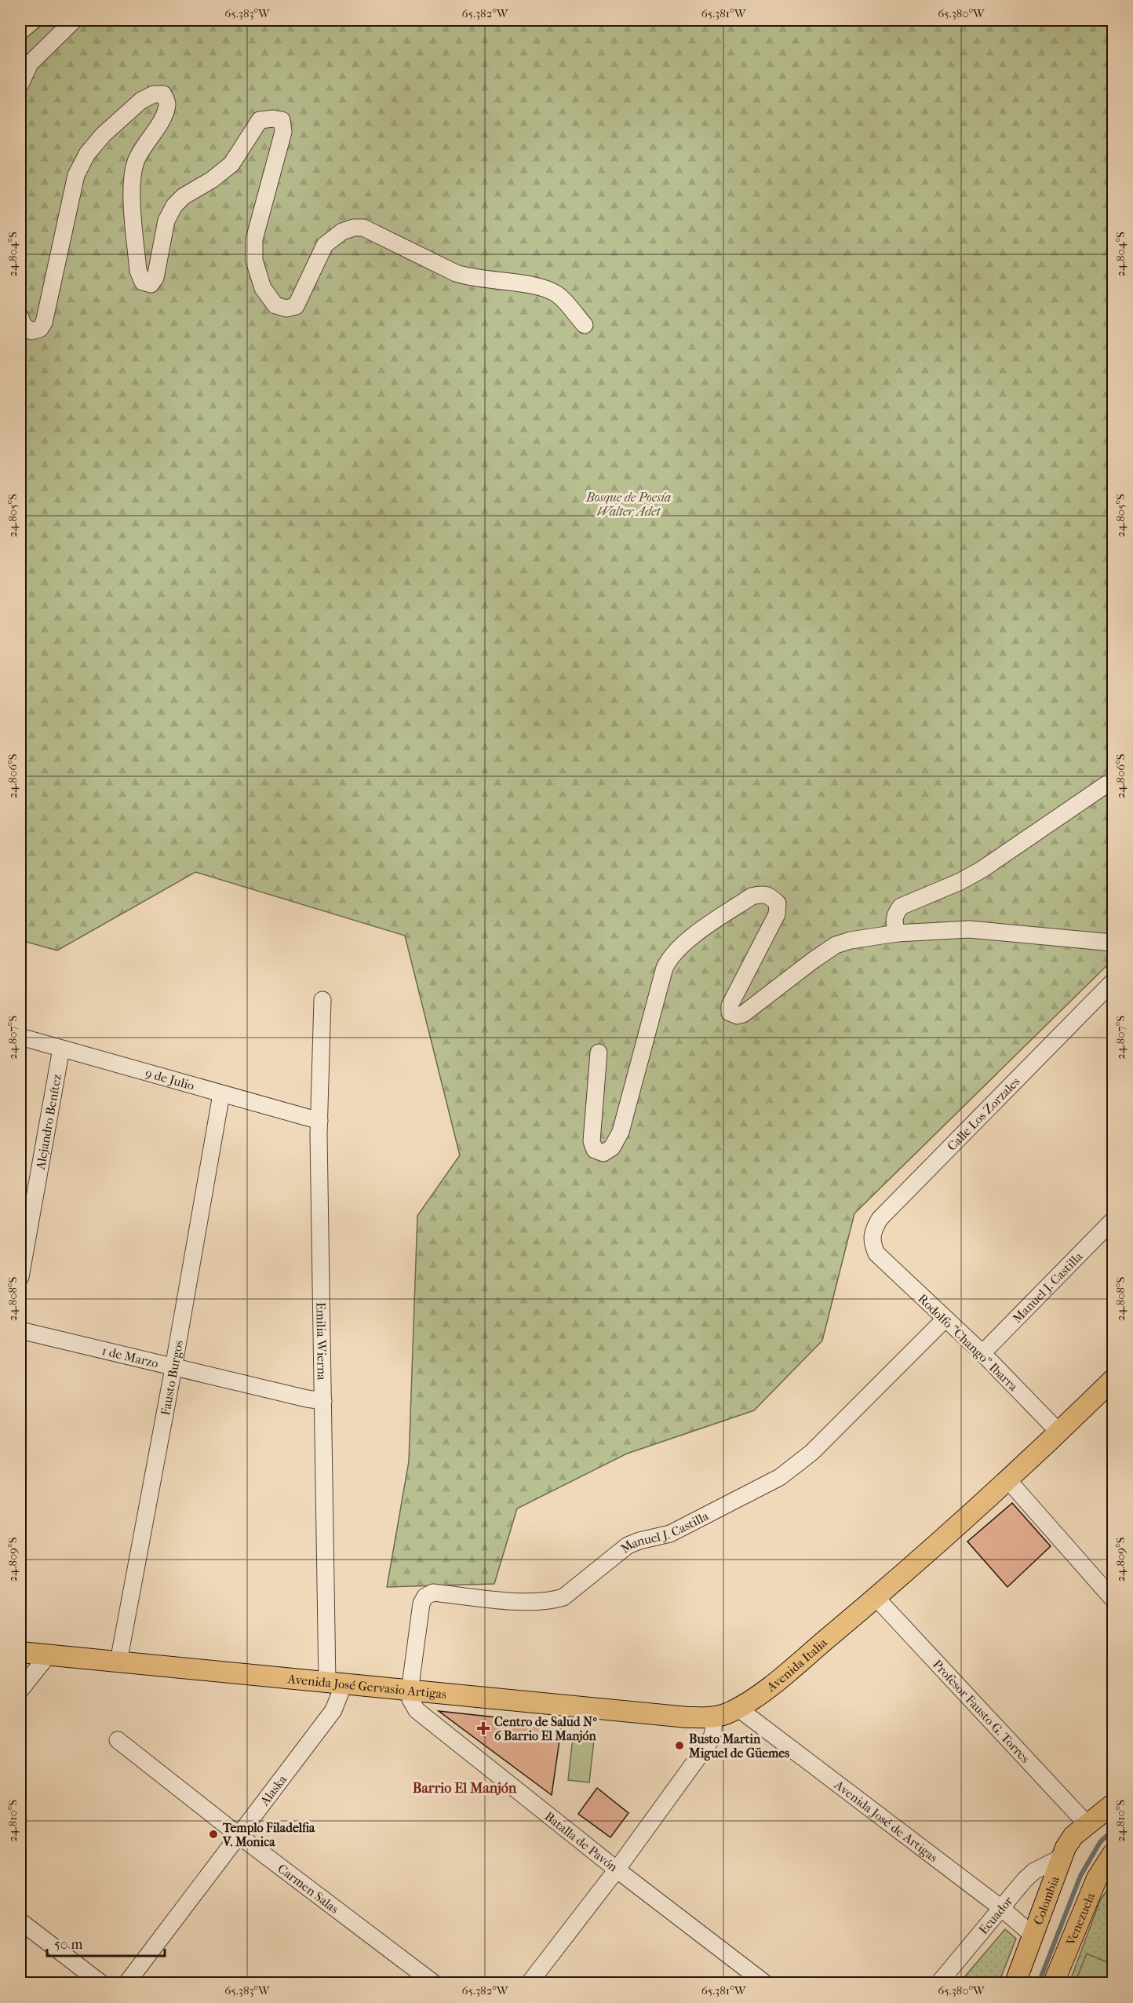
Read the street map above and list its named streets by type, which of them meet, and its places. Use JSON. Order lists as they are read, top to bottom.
{
  "streets": {
    "main road": [
      "Avenida Italia",
      "Avenida José Gervasio Artigas",
      "Colombia",
      "Venezuela"
    ],
    "street": [
      "9 de Julio",
      "Calle Los Zorzales",
      "Alejandro Benítez",
      "Manuel J. Castilla",
      "Emilia Wierna",
      "Rodolfo \"Chango\" Ibarra",
      "1 de Marzo",
      "Fausto Burgos",
      "Profesor Fausto G. Torres",
      "Alaska",
      "Avenida José de Artigas",
      "Batalla de Pavón",
      "Carmen Salas",
      "Ecuador"
    ]
  },
  "crossings": [
    ["9 de Julio", "Alejandro Benítez"],
    ["9 de Julio", "Emilia Wierna"],
    ["9 de Julio", "Fausto Burgos"],
    ["Calle Los Zorzales", "Rodolfo \"Chango\" Ibarra"],
    ["Manuel J. Castilla", "Rodolfo \"Chango\" Ibarra"],
    ["Manuel J. Castilla", "Avenida José Gervasio Artigas"],
    ["Manuel J. Castilla", "Batalla de Pavón"],
    ["Emilia Wierna", "1 de Marzo"],
    ["Emilia Wierna", "Avenida José Gervasio Artigas"],
    ["Emilia Wierna", "Alaska"],
    ["Rodolfo \"Chango\" Ibarra", "Avenida Italia"],
    ["1 de Marzo", "Fausto Burgos"],
    ["Fausto Burgos", "Avenida José Gervasio Artigas"],
    ["Avenida Italia", "Avenida José Gervasio Artigas"],
    ["Avenida Italia", "Profesor Fausto G. Torres"],
    ["Avenida Italia", "Avenida José de Artigas"],
    ["Avenida José Gervasio Artigas", "Alaska"],
    ["Avenida José Gervasio Artigas", "Batalla de Pavón"],
    ["Profesor Fausto G. Torres", "Colombia"],
    ["Alaska", "Carmen Salas"],
    ["Avenida José de Artigas", "Colombia"],
    ["Avenida José de Artigas", "Ecuador"],
    ["Colombia", "Ecuador"]
  ],
  "districts": ["Barrio El Manjón"],
  "parks": ["Bosque de Poesía Walter Adet"],
  "places": {
    "health": ["Centro de Salud Nº 6 Barrio El Manjón"],
    "other": ["Busto Martin Miguel de Güemes", "Templo Filadelfia V. Monica"]
  },
  "scale_bar": "50 m",
  "coordinates": [
    "65.383°W",
    "65.382°W",
    "65.381°W",
    "65.380°W",
    "24.804°S",
    "24.805°S",
    "24.806°S",
    "24.807°S",
    "24.808°S",
    "24.809°S",
    "24.810°S"
  ]
}
